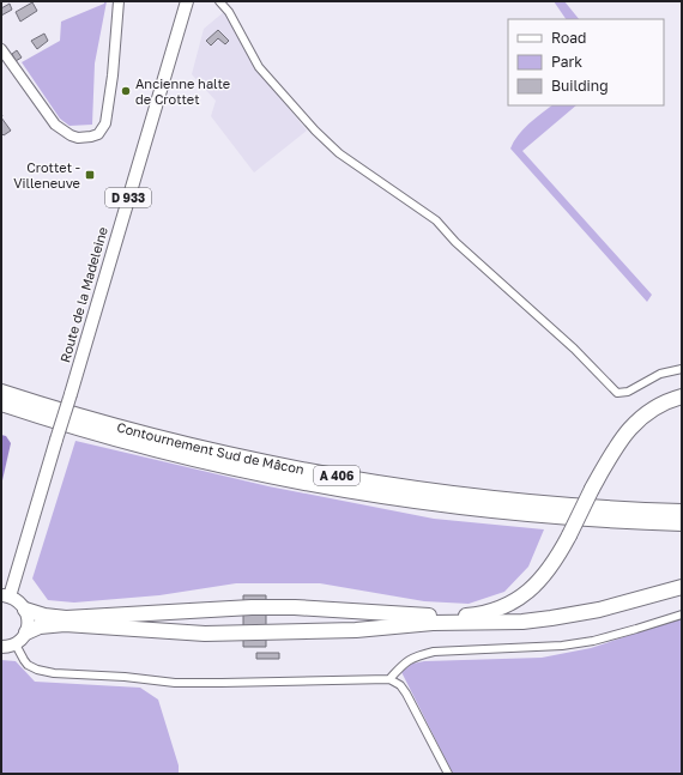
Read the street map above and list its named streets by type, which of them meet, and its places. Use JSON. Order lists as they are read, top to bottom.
{
  "streets": {
    "highway": ["Contournement Sud de Mâcon", "A 406"],
    "main road": ["D 933", "Route de la Madeleine"]
  },
  "places": {
    "other": ["Ancienne halte de Crottet"],
    "transit": ["Crottet - Villeneuve"]
  },
  "legend": ["Road", "Park", "Building"]
}
